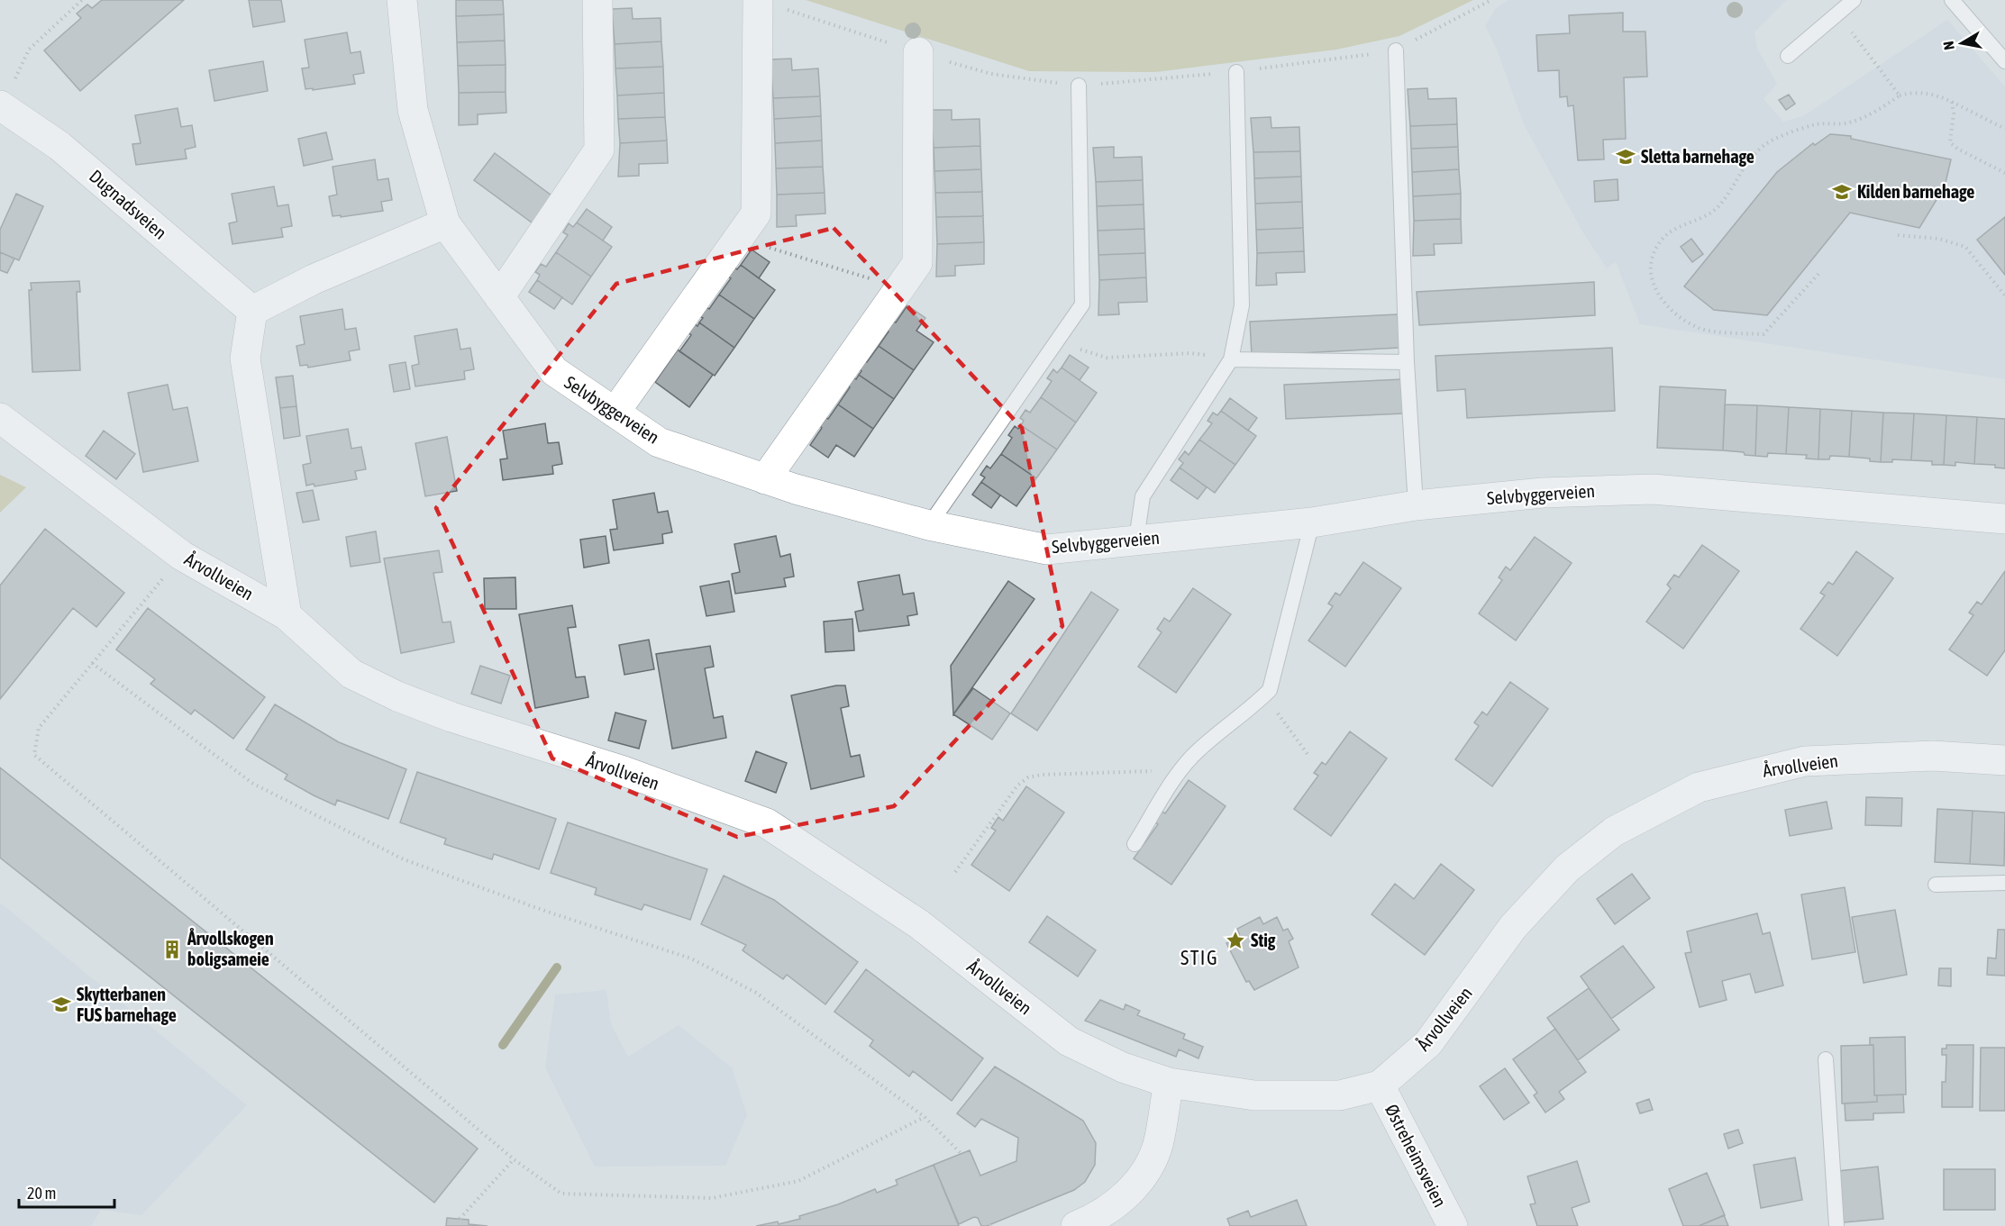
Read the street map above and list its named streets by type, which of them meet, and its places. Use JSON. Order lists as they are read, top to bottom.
{
  "streets": {
    "street": [
      "Dugnadsveien",
      "Selvbyggerveien",
      "Årvollveien",
      "Østreheimsveien"
    ]
  },
  "crossings": [
    ["Årvollveien", "Østreheimsveien"]
  ],
  "districts": ["STIG"],
  "places": {
    "school or university": ["Sletta barnehage", "Kilden barnehage", "Skytterbanen FUS barnehage"],
    "place": ["Stig"],
    "building": ["Årvollskogen boligsameie"]
  },
  "scale_bar": "20 m",
  "north": "left"
}
